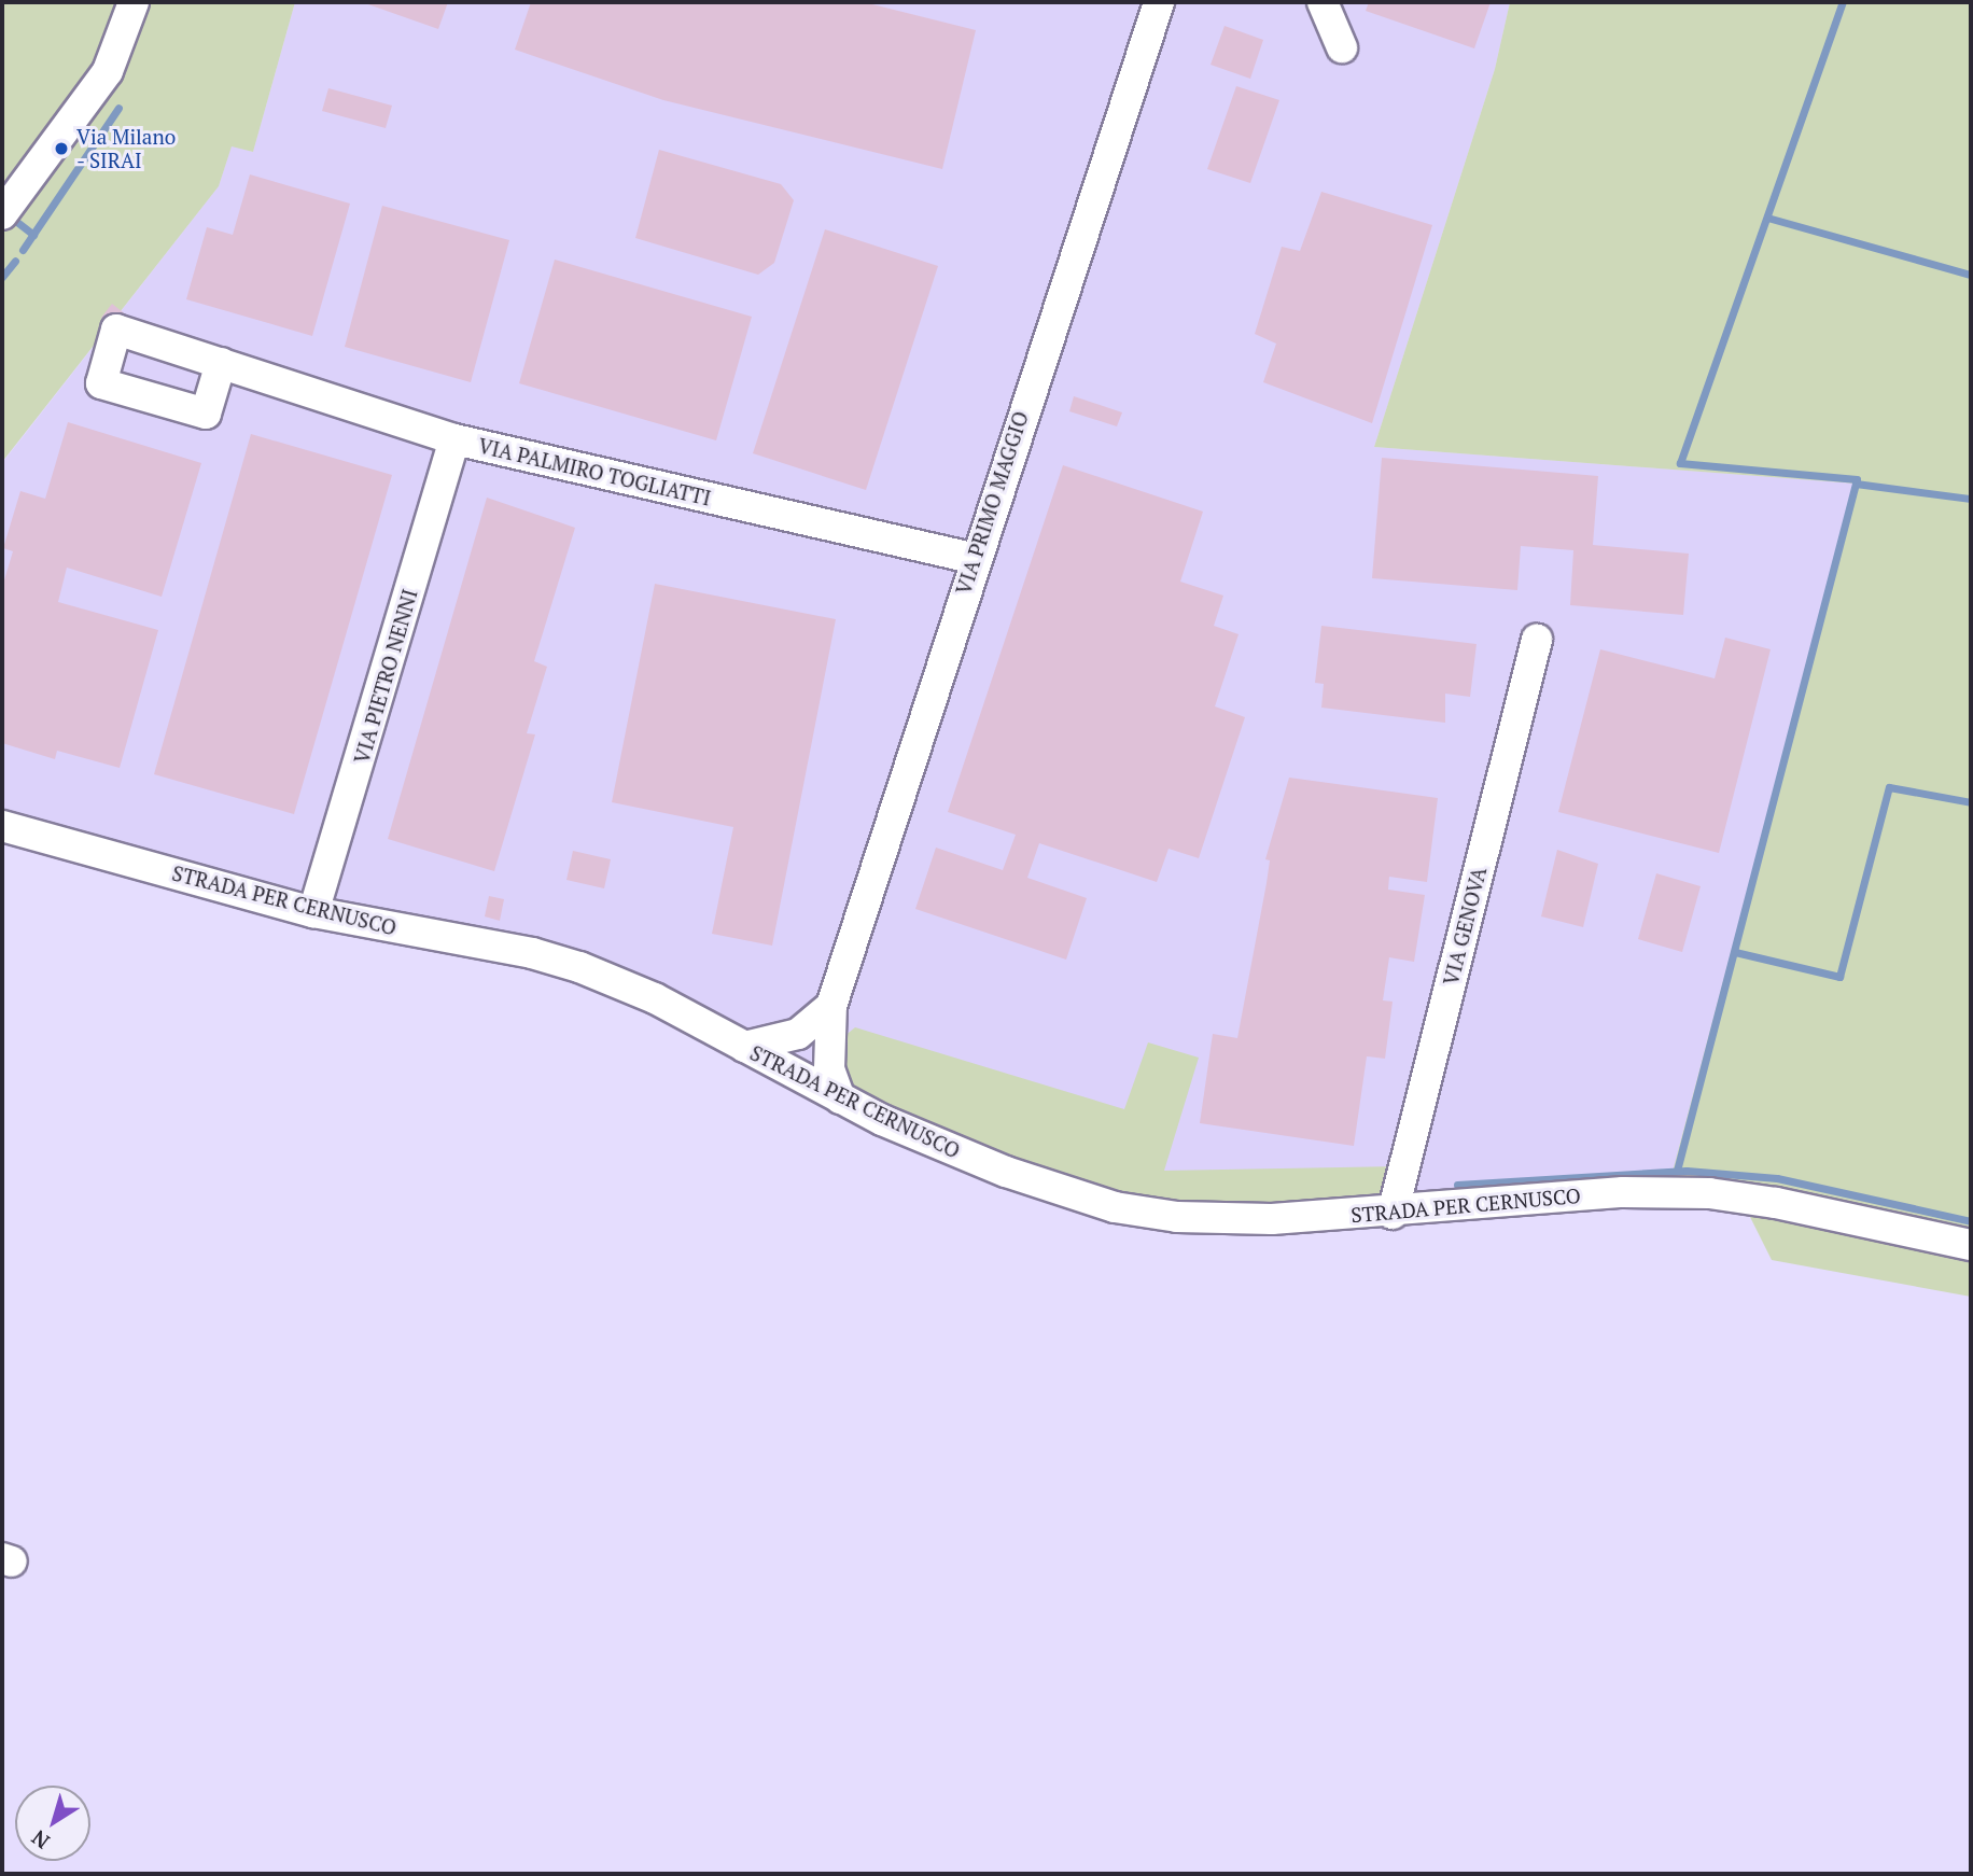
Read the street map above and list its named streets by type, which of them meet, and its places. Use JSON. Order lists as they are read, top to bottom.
{
  "streets": {
    "street": [
      "VIA PALMIRO TOGLIATTI",
      "VIA PRIMO MAGGIO",
      "VIA PIETRO NENNI",
      "STRADA PER CERNUSCO",
      "VIA GENOVA"
    ]
  },
  "crossings": [
    ["VIA PALMIRO TOGLIATTI", "VIA PRIMO MAGGIO"],
    ["VIA PALMIRO TOGLIATTI", "VIA PIETRO NENNI"],
    ["VIA PRIMO MAGGIO", "STRADA PER CERNUSCO"],
    ["VIA PIETRO NENNI", "STRADA PER CERNUSCO"],
    ["STRADA PER CERNUSCO", "VIA GENOVA"]
  ],
  "places": ["Via Milano - SIRAI"],
  "north": "bottom left"
}
